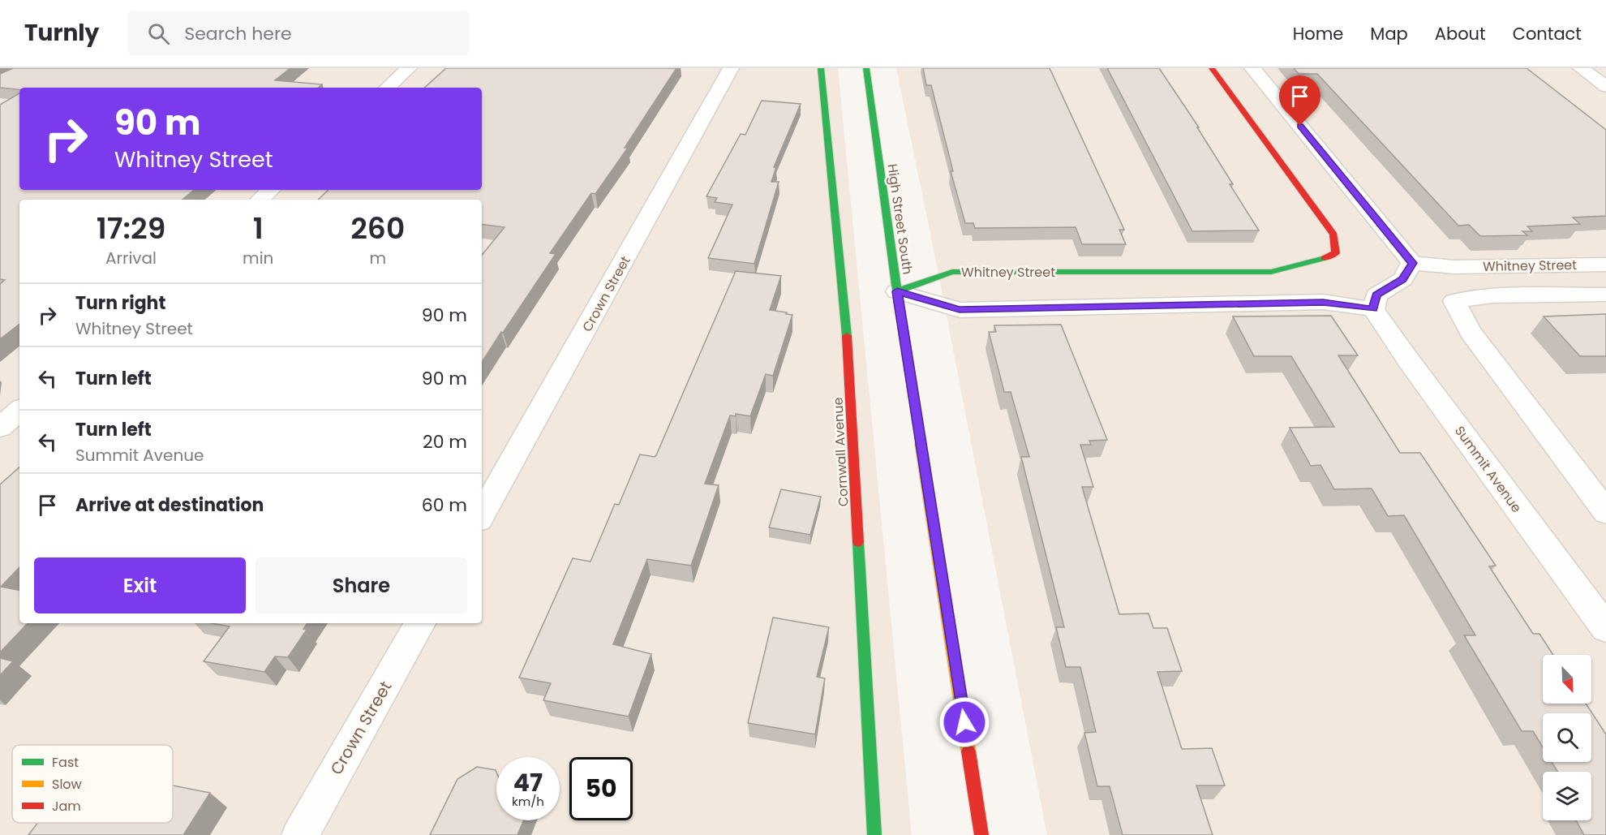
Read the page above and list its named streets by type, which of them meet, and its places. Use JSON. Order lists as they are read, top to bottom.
{
  "streets": {
    "street": [
      "High Street South",
      "Whitney Street",
      "Crown Street",
      "Cornwall Avenue",
      "Summit Avenue"
    ]
  },
  "crossings": [
    ["High Street South", "Whitney Street"]
  ],
  "legend": ["Fast", "Slow", "Jam"],
  "north": "bottom right",
  "page": {
    "header": "Turnly",
    "search": "Search here",
    "nav": [
      "Home",
      "Map",
      "About",
      "Contact"
    ],
    "turn": ["90 m", "Whitney Street"],
    "eta": [
      "17:29",
      "Arrival",
      "1",
      "min",
      "260",
      "m"
    ],
    "list": [
      {
        "name": "Turn right",
        "note": "Whitney Street",
        "value": "90 m"
      },
      {
        "name": "Turn left",
        "value": "90 m"
      },
      {
        "name": "Turn left",
        "note": "Summit Avenue",
        "value": "20 m"
      },
      {
        "name": "Arrive at destination",
        "value": "60 m"
      }
    ],
    "buttons": ["Exit", "Share"],
    "speed": "47 km/h",
    "limit": "50"
  }
}
